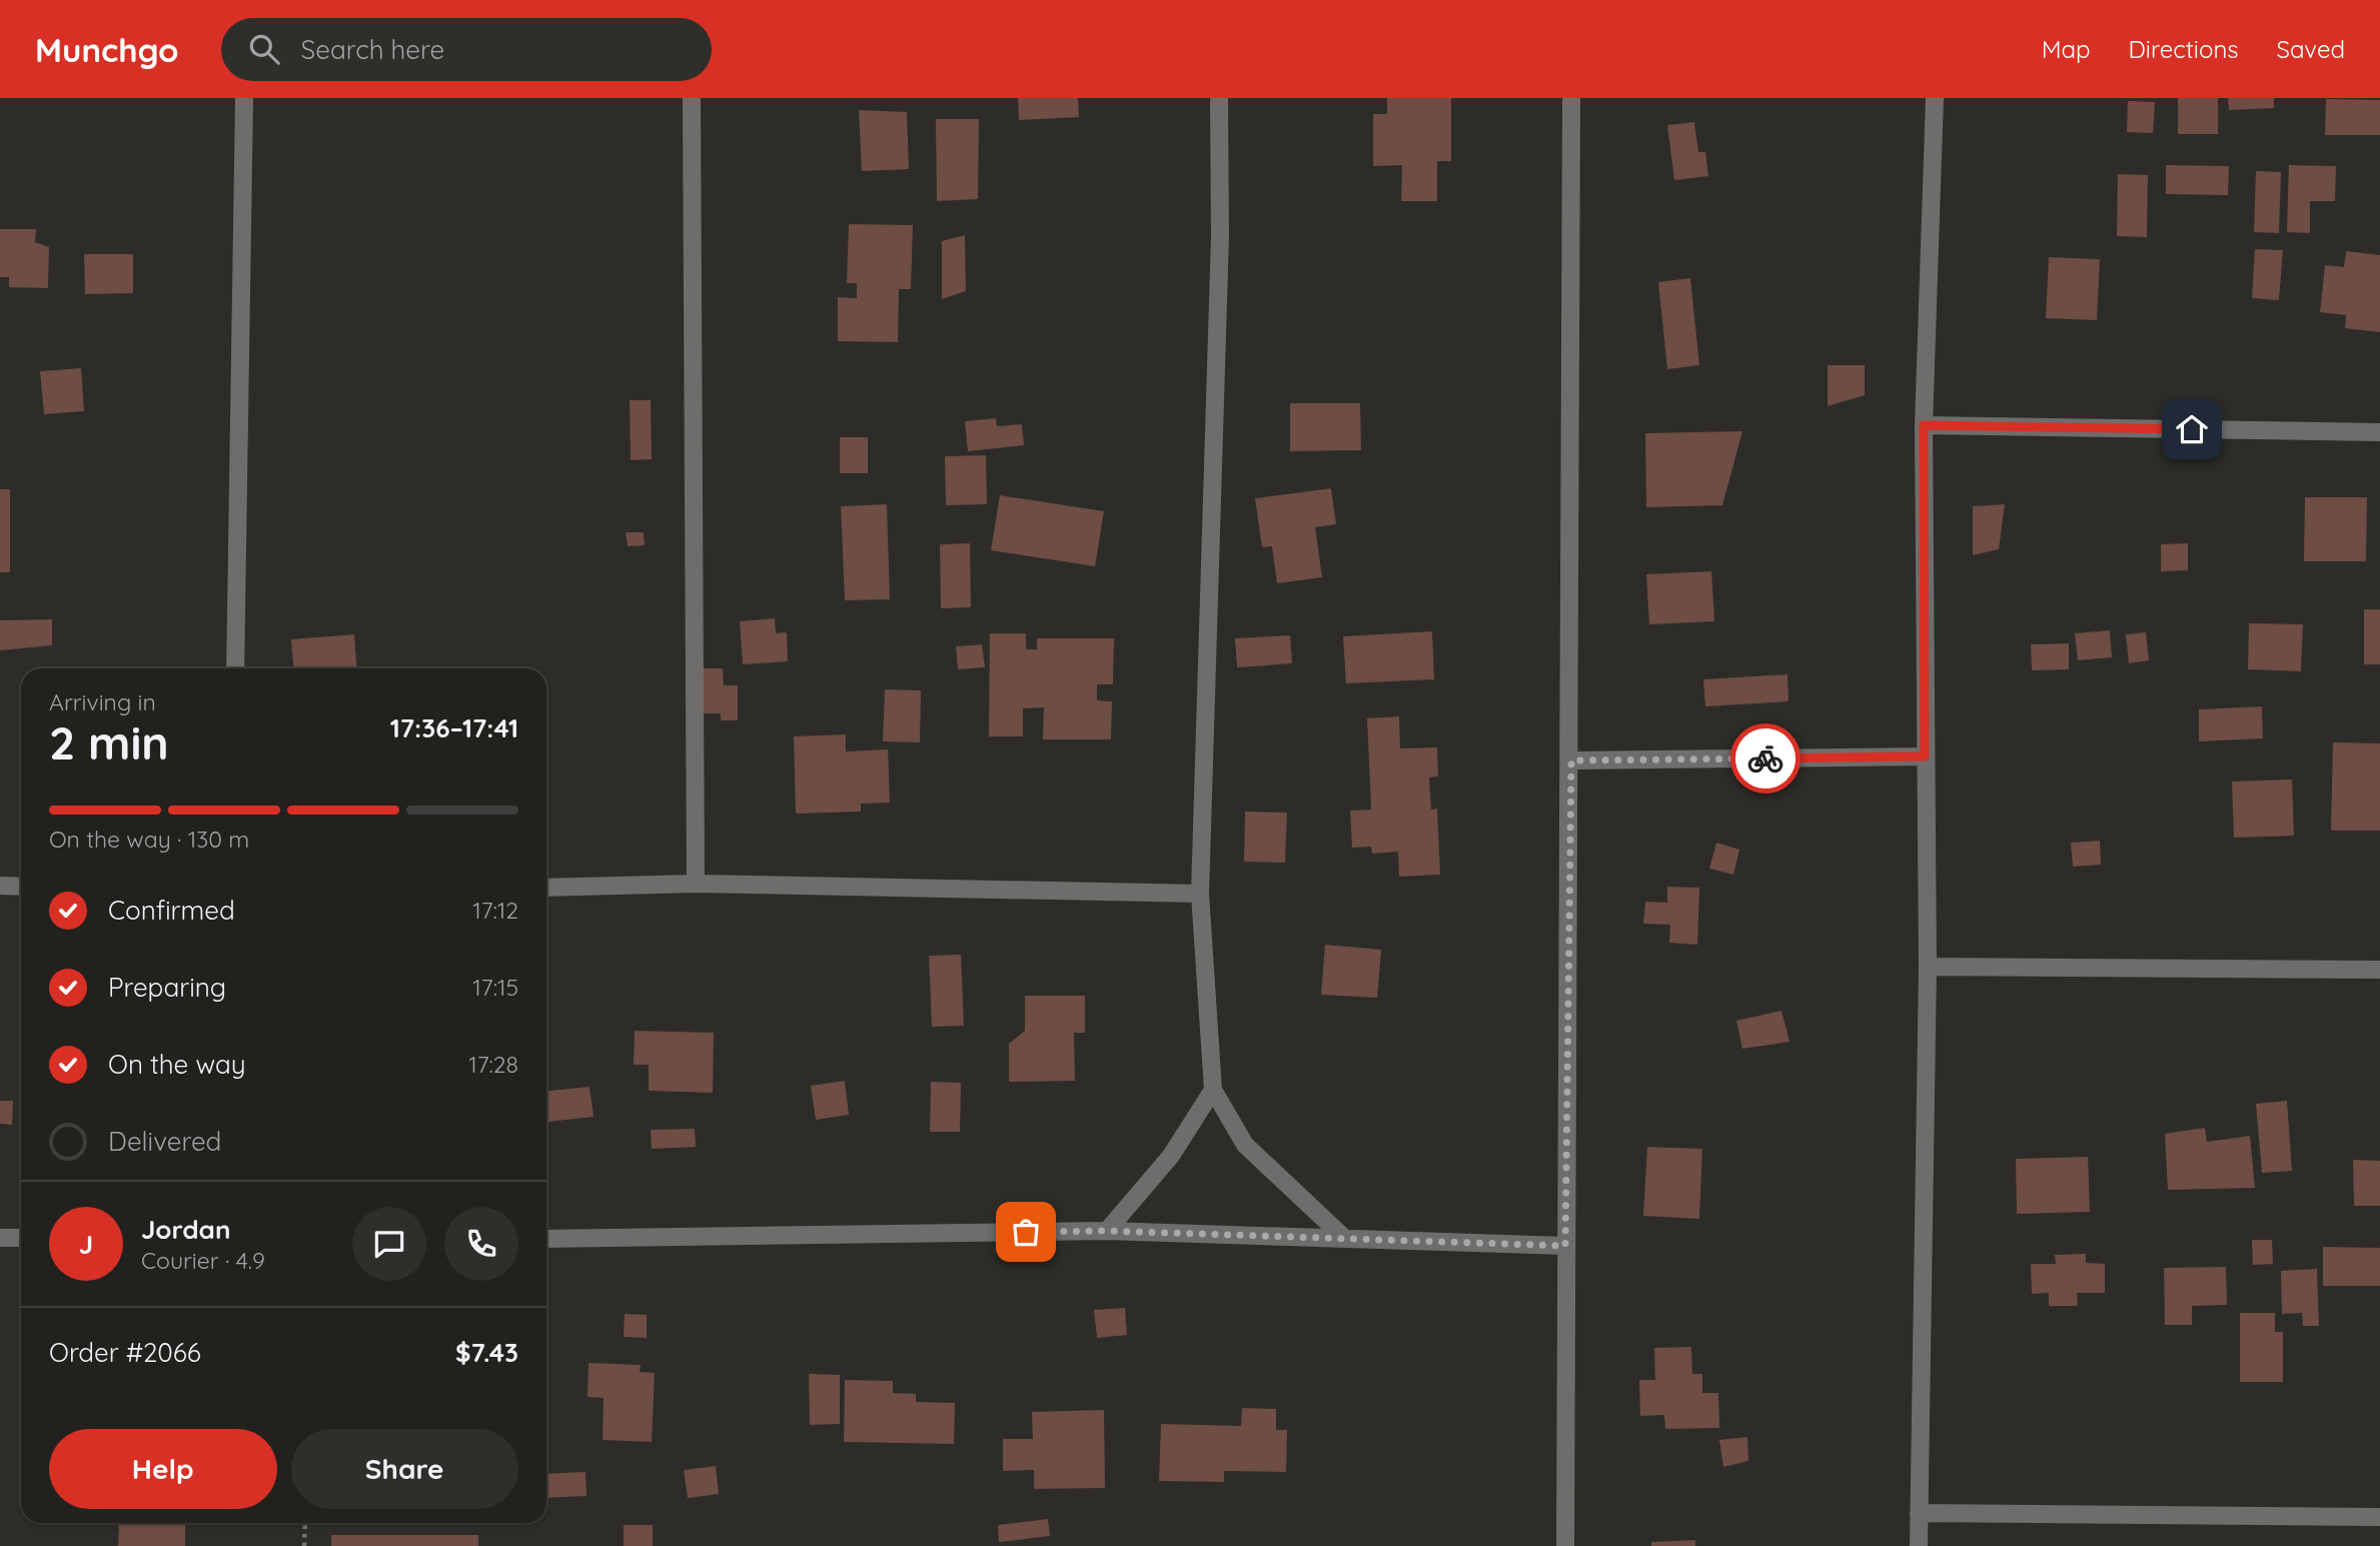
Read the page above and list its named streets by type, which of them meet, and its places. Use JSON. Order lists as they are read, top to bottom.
{
  "page": {
    "header": "Munchgo",
    "search": "Search here",
    "nav": ["Map", "Directions", "Saved"],
    "heading": ["2 min", "Arriving in", "17:36–17:41"],
    "panel": [
      "Jordan",
      "Courier · 4.9",
      "Order #2066",
      "$7.43"
    ],
    "bar": "On the way · 130 m",
    "list": [
      ["Confirmed", "17:12"],
      ["Preparing", "17:15"],
      ["On the way", "17:28"],
      "Delivered"
    ],
    "round": "J",
    "buttons": ["Help", "Share"]
  }
}
